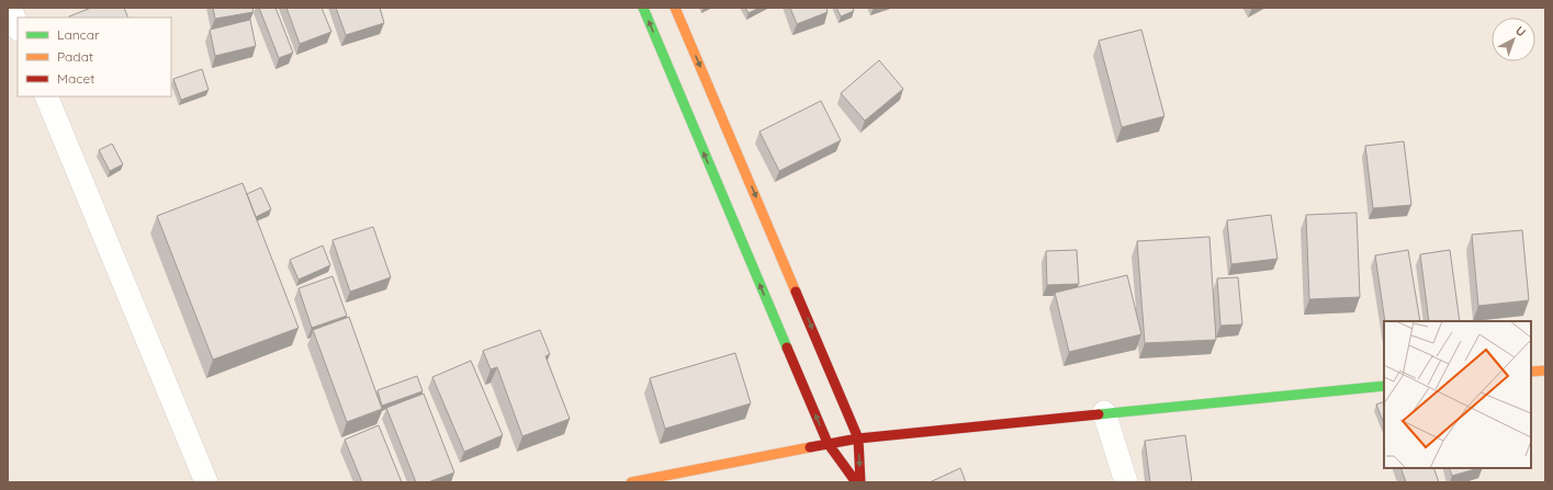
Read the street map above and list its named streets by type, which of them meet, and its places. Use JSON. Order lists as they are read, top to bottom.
{
  "legend": ["Lancar", "Padat", "Macet"],
  "north": "top right"
}
